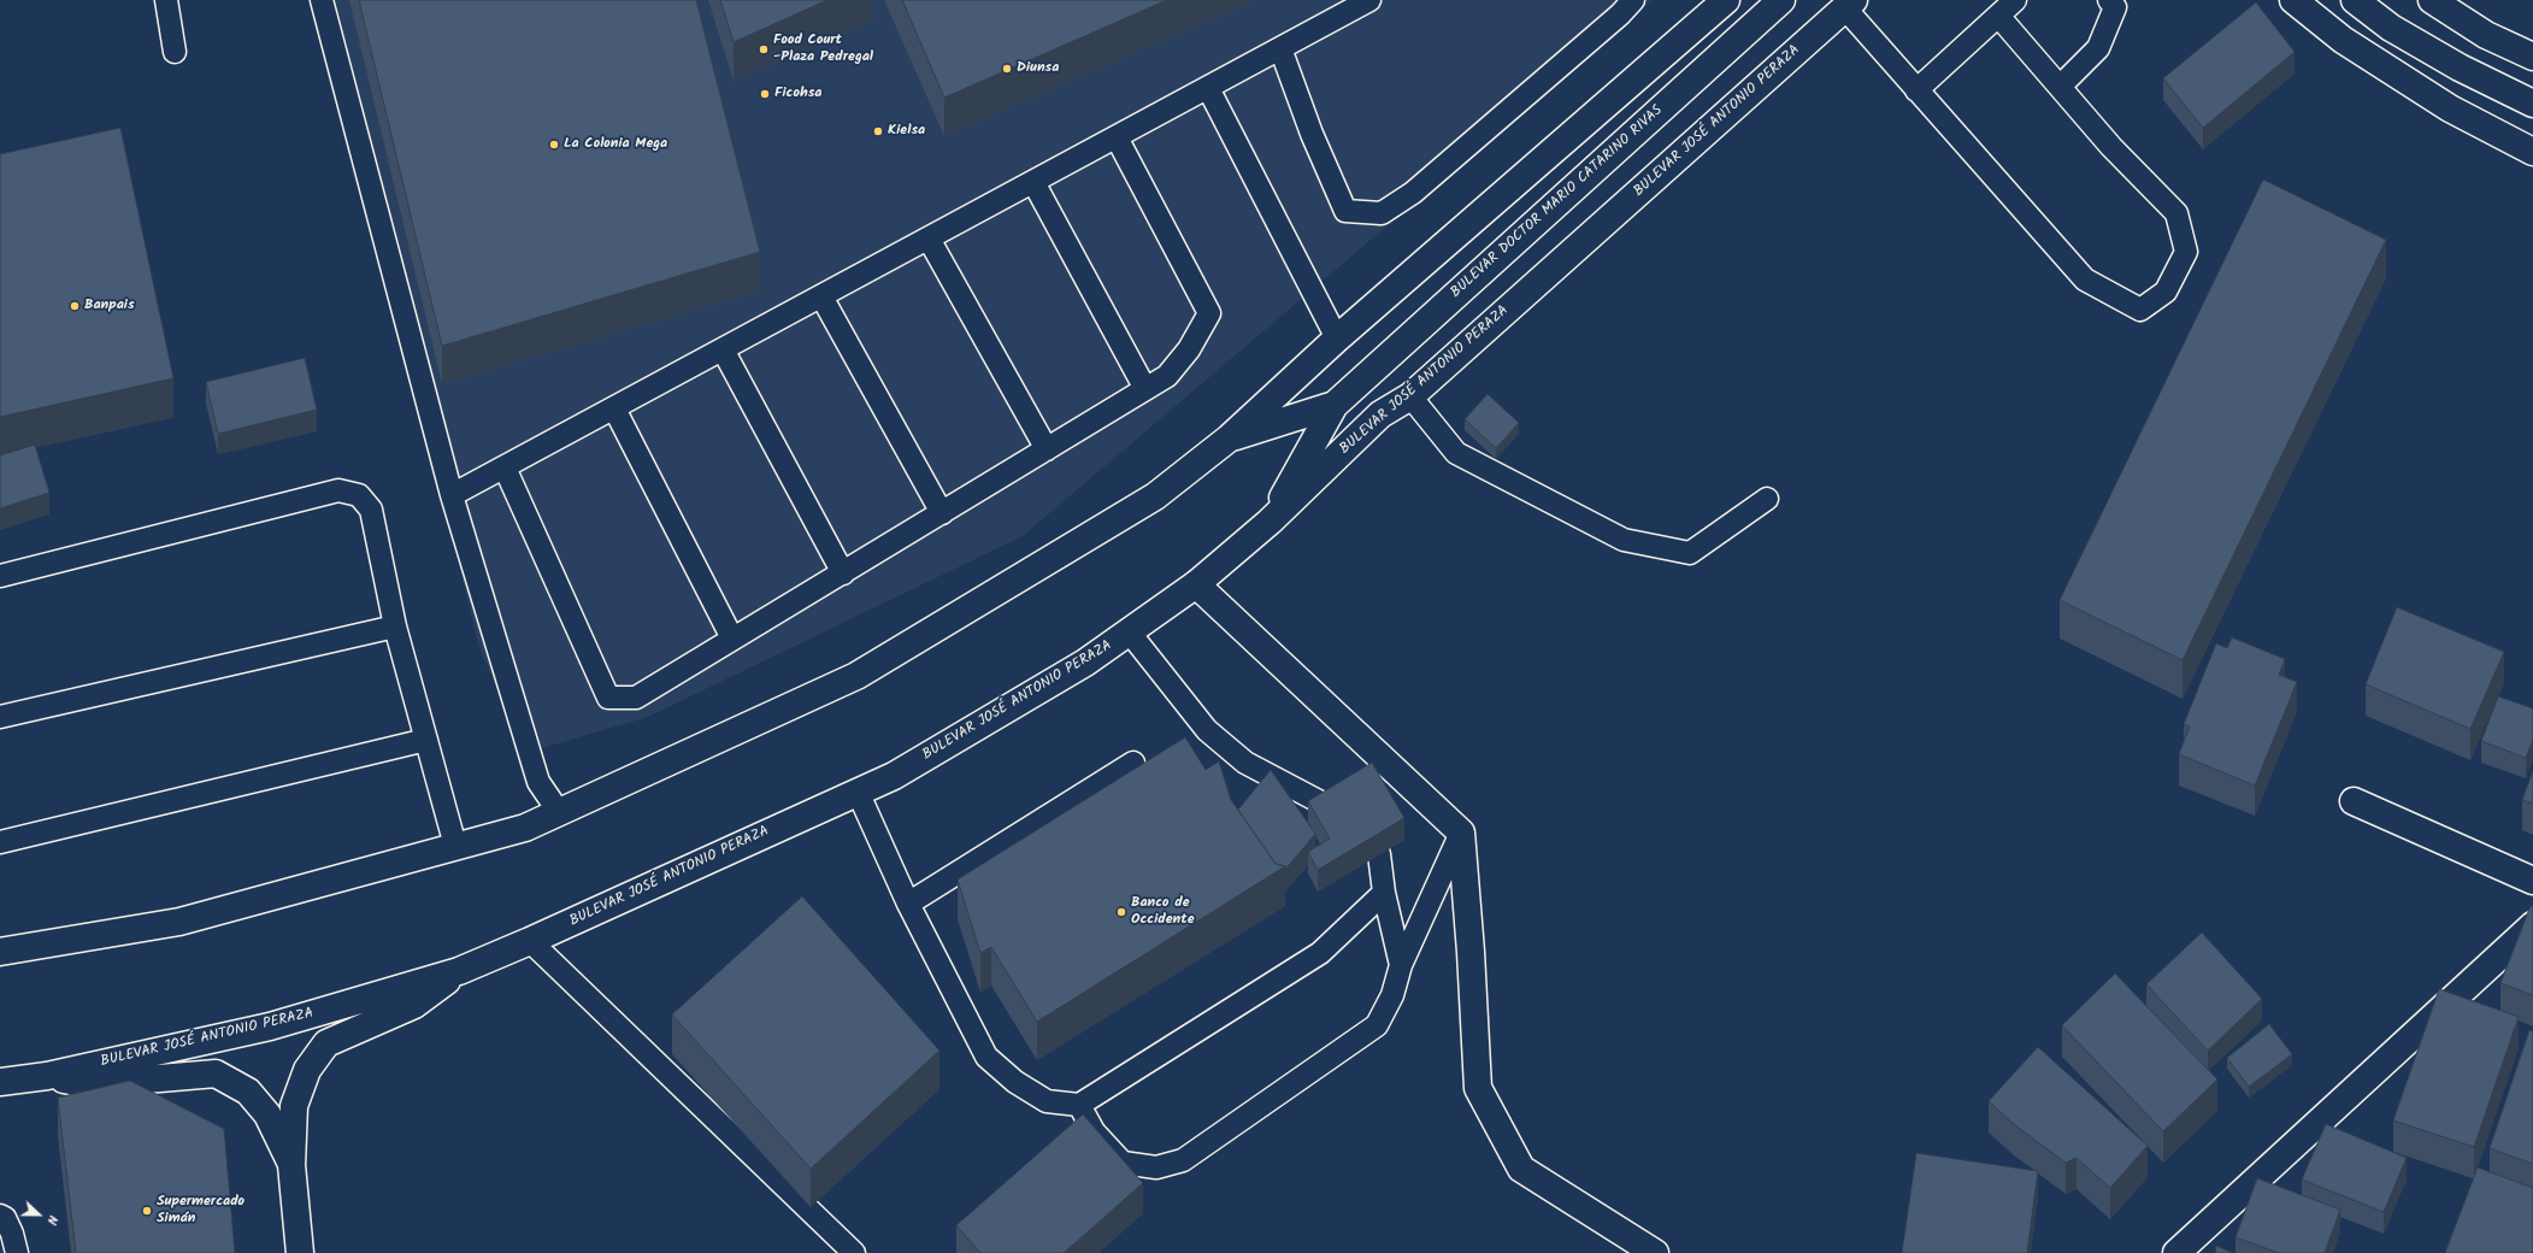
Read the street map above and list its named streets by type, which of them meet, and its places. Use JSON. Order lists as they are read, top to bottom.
{
  "streets": {
    "main road": ["BULEVAR JOSÉ ANTONIO PERAZA", "BULEVAR DOCTOR MARIO CATARINO RIVAS"]
  },
  "places": [
    "Food Court -Plaza Pedregal",
    "Diunsa",
    "Ficohsa",
    "Kielsa",
    "La Colonia Mega",
    "Banpais",
    "Banco de Occidente",
    "Supermercado Simán"
  ],
  "north": "right"
}
